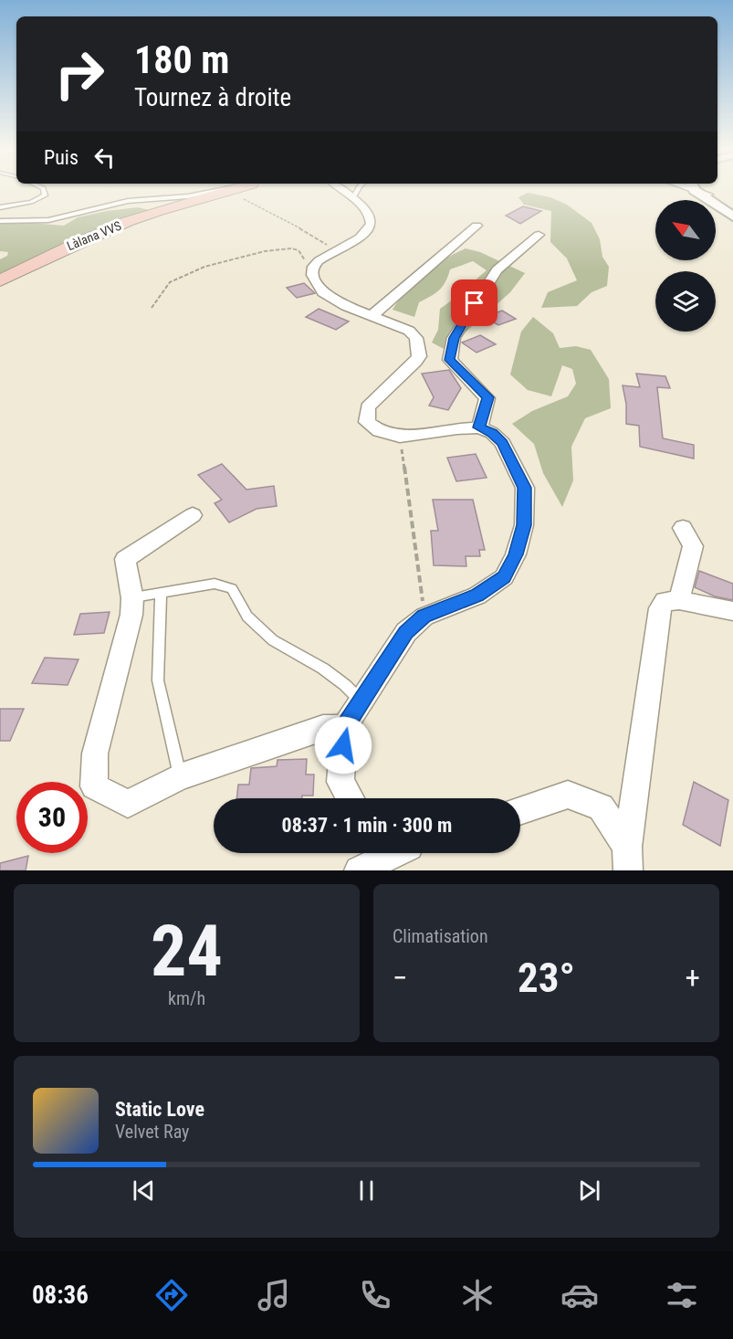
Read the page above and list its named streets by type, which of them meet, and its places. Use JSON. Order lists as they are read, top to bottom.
{
  "streets": {
    "main road": ["Làlana VVS"]
  },
  "north": "top left",
  "page": {
    "turn": ["180 m", "Tournez à droite"],
    "then": "Puis",
    "limit": "30",
    "trip": "08:37 · 1 min · 300 m",
    "tile": [
      ["24", "km/h"],
      "Climatisation"
    ],
    "heat": ["−", "23°", "+"],
    "song": ["Static Love", "Velvet Ray"],
    "tabs": "08:36"
  }
}
